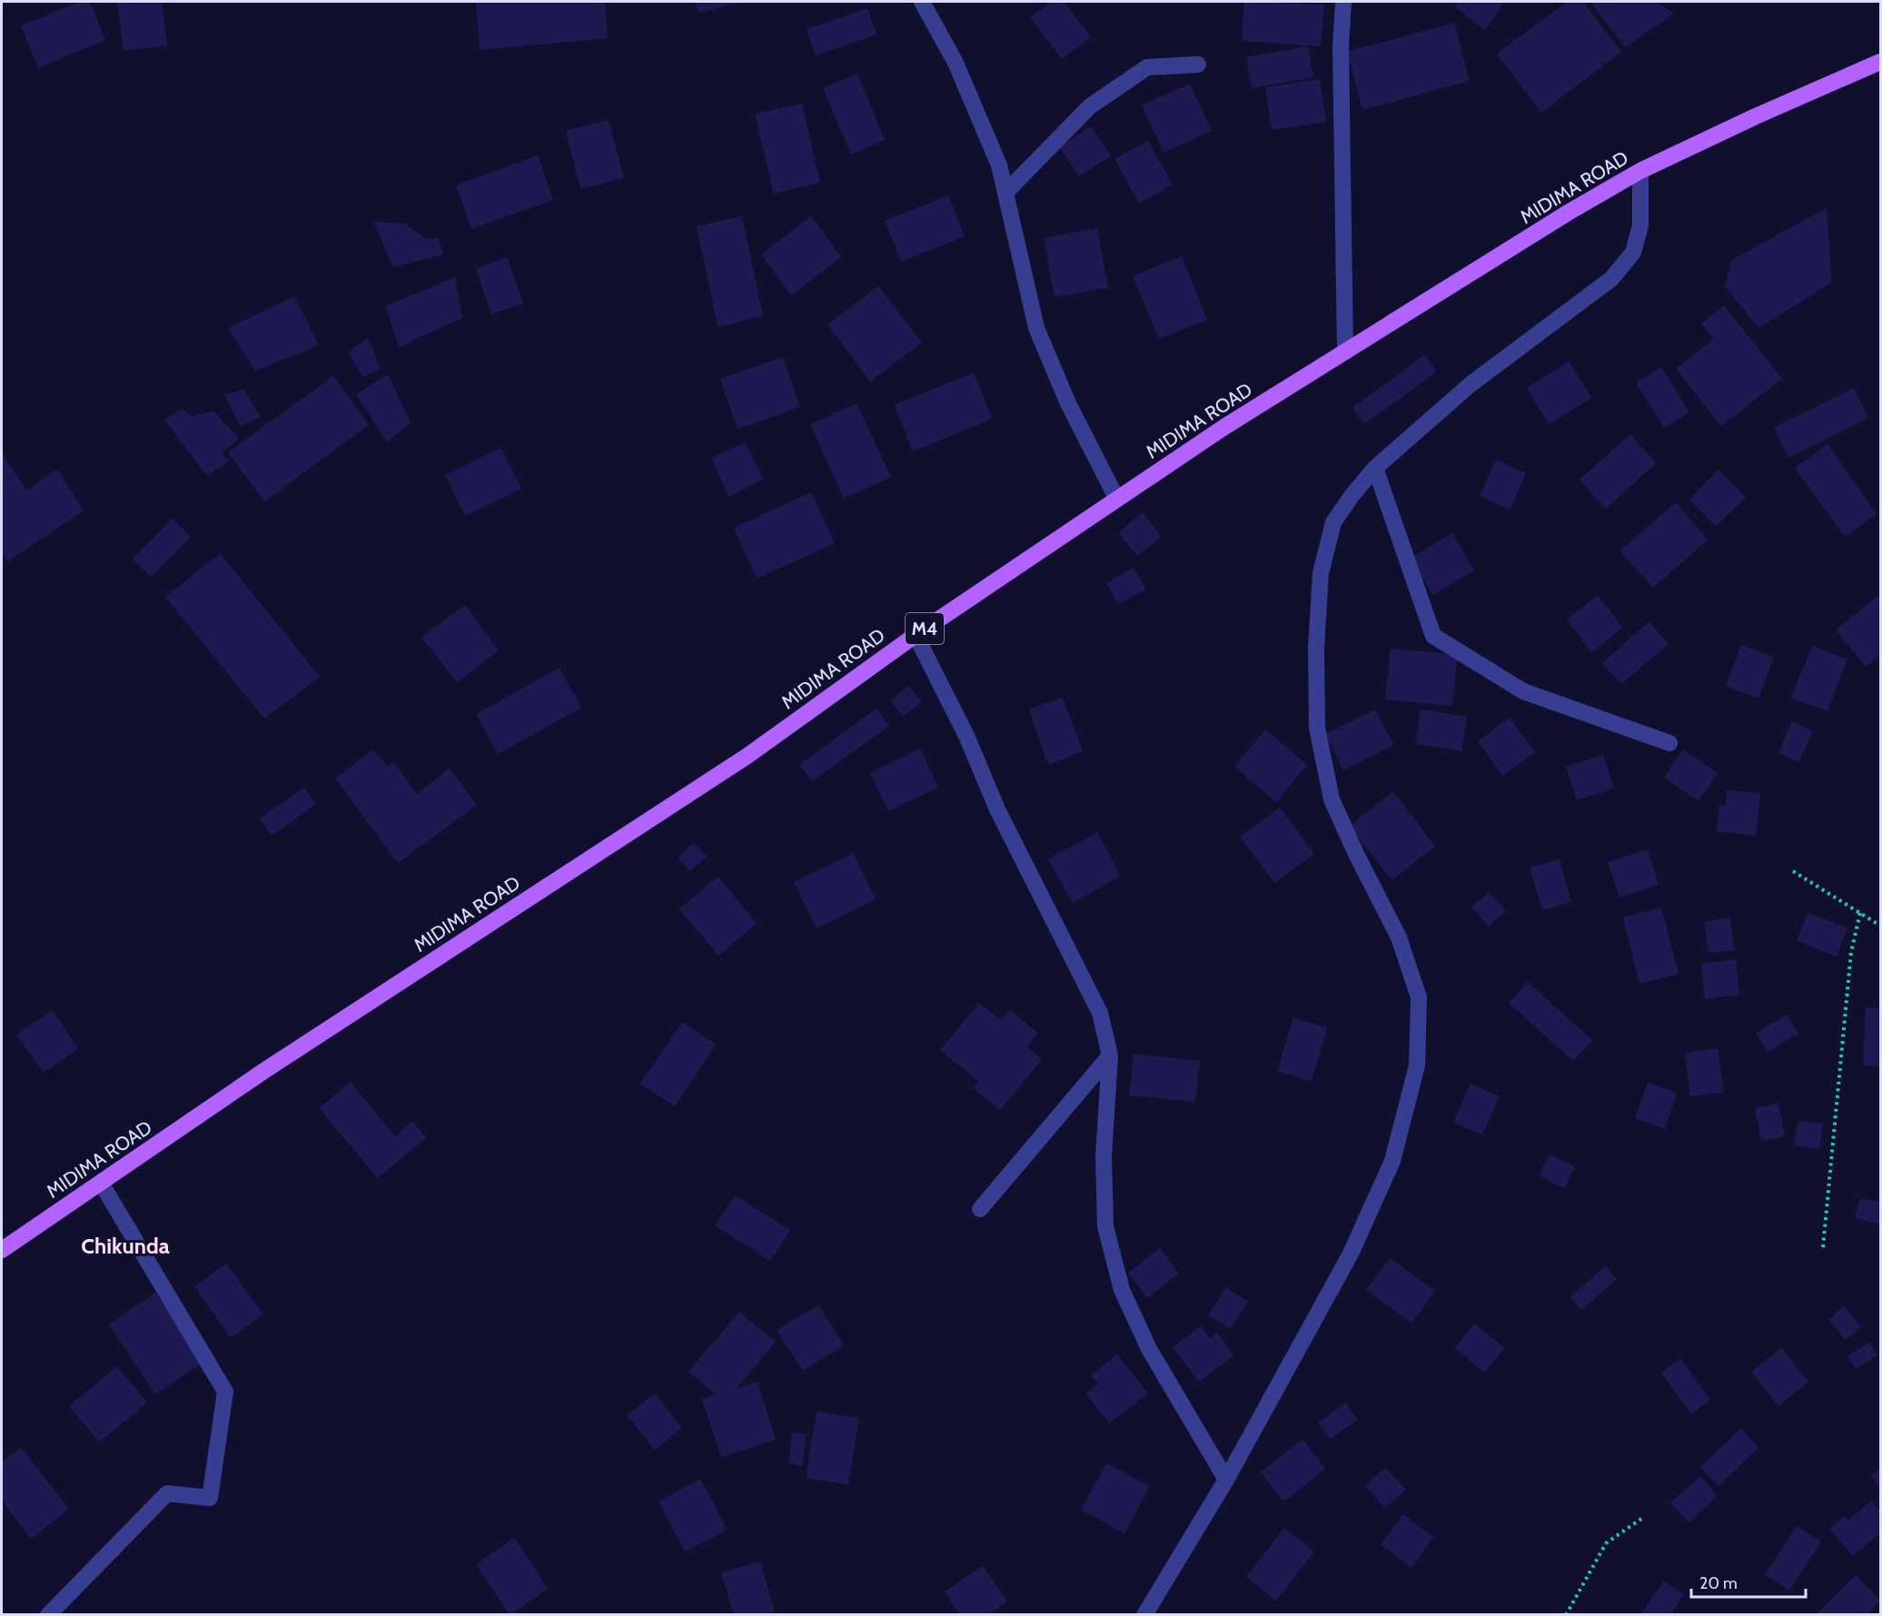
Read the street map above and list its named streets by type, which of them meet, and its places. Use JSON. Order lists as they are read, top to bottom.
{
  "streets": {
    "main road": ["MIDIMA ROAD", "M4"]
  },
  "districts": ["Chikunda"],
  "scale_bar": "20 m"
}
